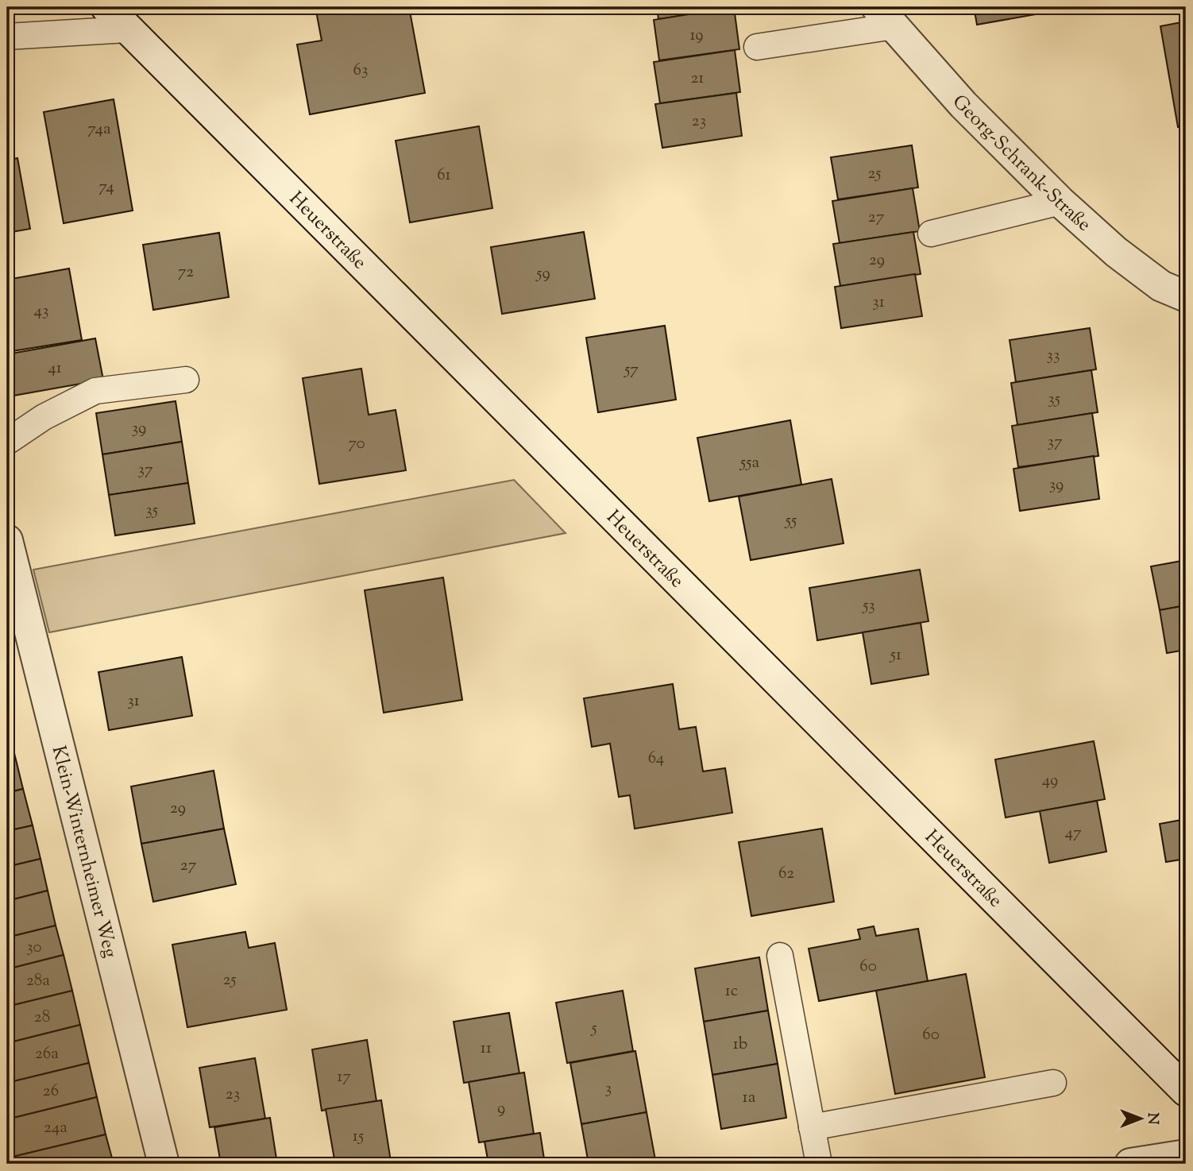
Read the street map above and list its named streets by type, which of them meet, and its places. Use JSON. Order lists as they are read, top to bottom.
{
  "streets": {
    "street": ["Georg-Schrank-Straße", "Heuerstraße", "Klein-Winternheimer Weg"]
  },
  "house_numbers": [
    "19",
    "63",
    "21",
    "23",
    "74a",
    "25",
    "61",
    "74",
    "27",
    "29",
    "72",
    "59",
    "31",
    "43",
    "33",
    "41",
    "57",
    "35",
    "39",
    "37",
    "70",
    "55a",
    "37",
    "39",
    "35",
    "55",
    "53",
    "51",
    "31",
    "64",
    "49",
    "29",
    "47",
    "27",
    "62",
    "30",
    "60",
    "25",
    "28a",
    "1c",
    "28",
    "5",
    "60",
    "1b",
    "11",
    "26a",
    "17",
    "3",
    "26",
    "23",
    "1a",
    "9",
    "24a",
    "15"
  ],
  "north": "right"
}
